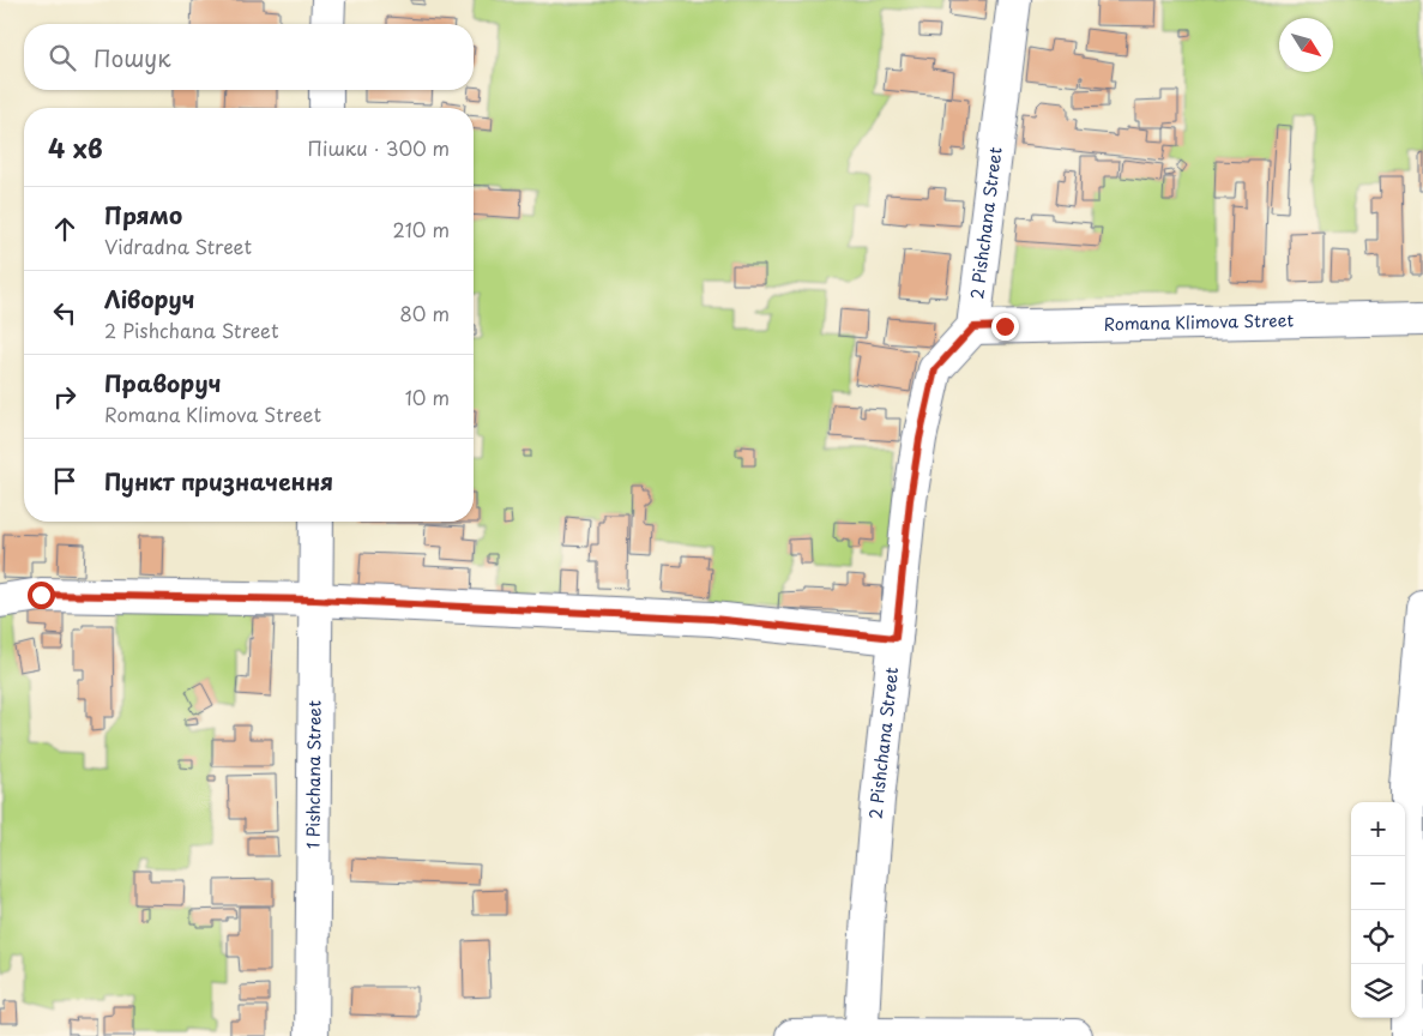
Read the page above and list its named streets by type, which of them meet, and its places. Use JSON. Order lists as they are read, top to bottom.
{
  "streets": {
    "street": ["2 Pishchana Street", "Romana Klimova Street", "1 Pishchana Street"]
  },
  "crossings": [
    ["2 Pishchana Street", "Romana Klimova Street"]
  ],
  "north": "bottom right",
  "page": {
    "search": "Пошук",
    "heading": ["4 хв", "Пішки · 300 m"],
    "list": [
      ["Прямо", "Vidradna Street", "210 m"],
      ["Ліворуч", "2 Pishchana Street", "80 m"],
      ["Праворуч", "Romana Klimova Street", "10 m"],
      "Пункт призначення"
    ],
    "map_buttons": ["+", "−"]
  }
}
